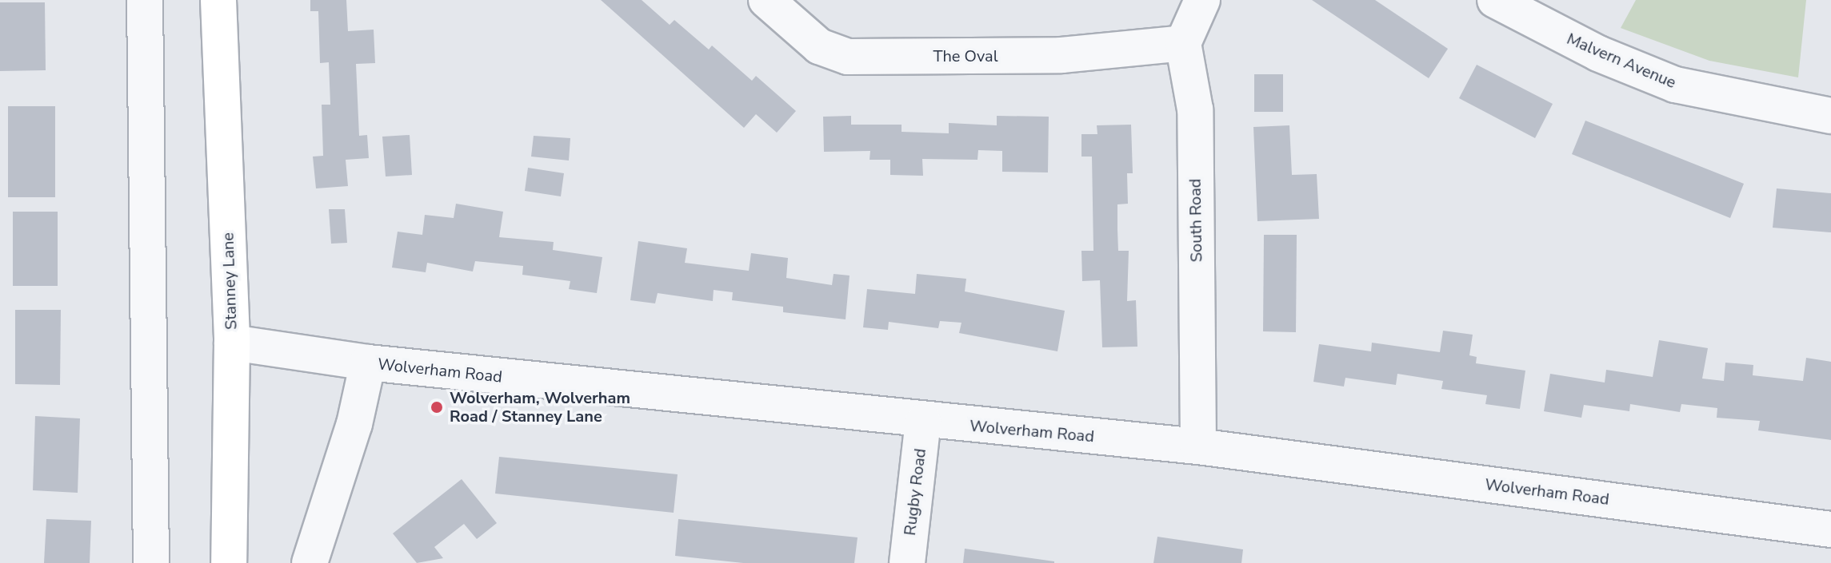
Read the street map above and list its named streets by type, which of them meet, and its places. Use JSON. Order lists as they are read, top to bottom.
{
  "streets": {
    "main road": ["Stanney Lane"],
    "street": [
      "The Oval",
      "Malvern Avenue",
      "South Road",
      "Wolverham Road",
      "Rugby Road"
    ]
  },
  "crossings": [
    ["The Oval", "South Road"],
    ["South Road", "Wolverham Road"],
    ["Stanney Lane", "Wolverham Road"],
    ["Wolverham Road", "Rugby Road"]
  ],
  "places": ["Wolverham, Wolverham Road / Stanney Lane"]
}
